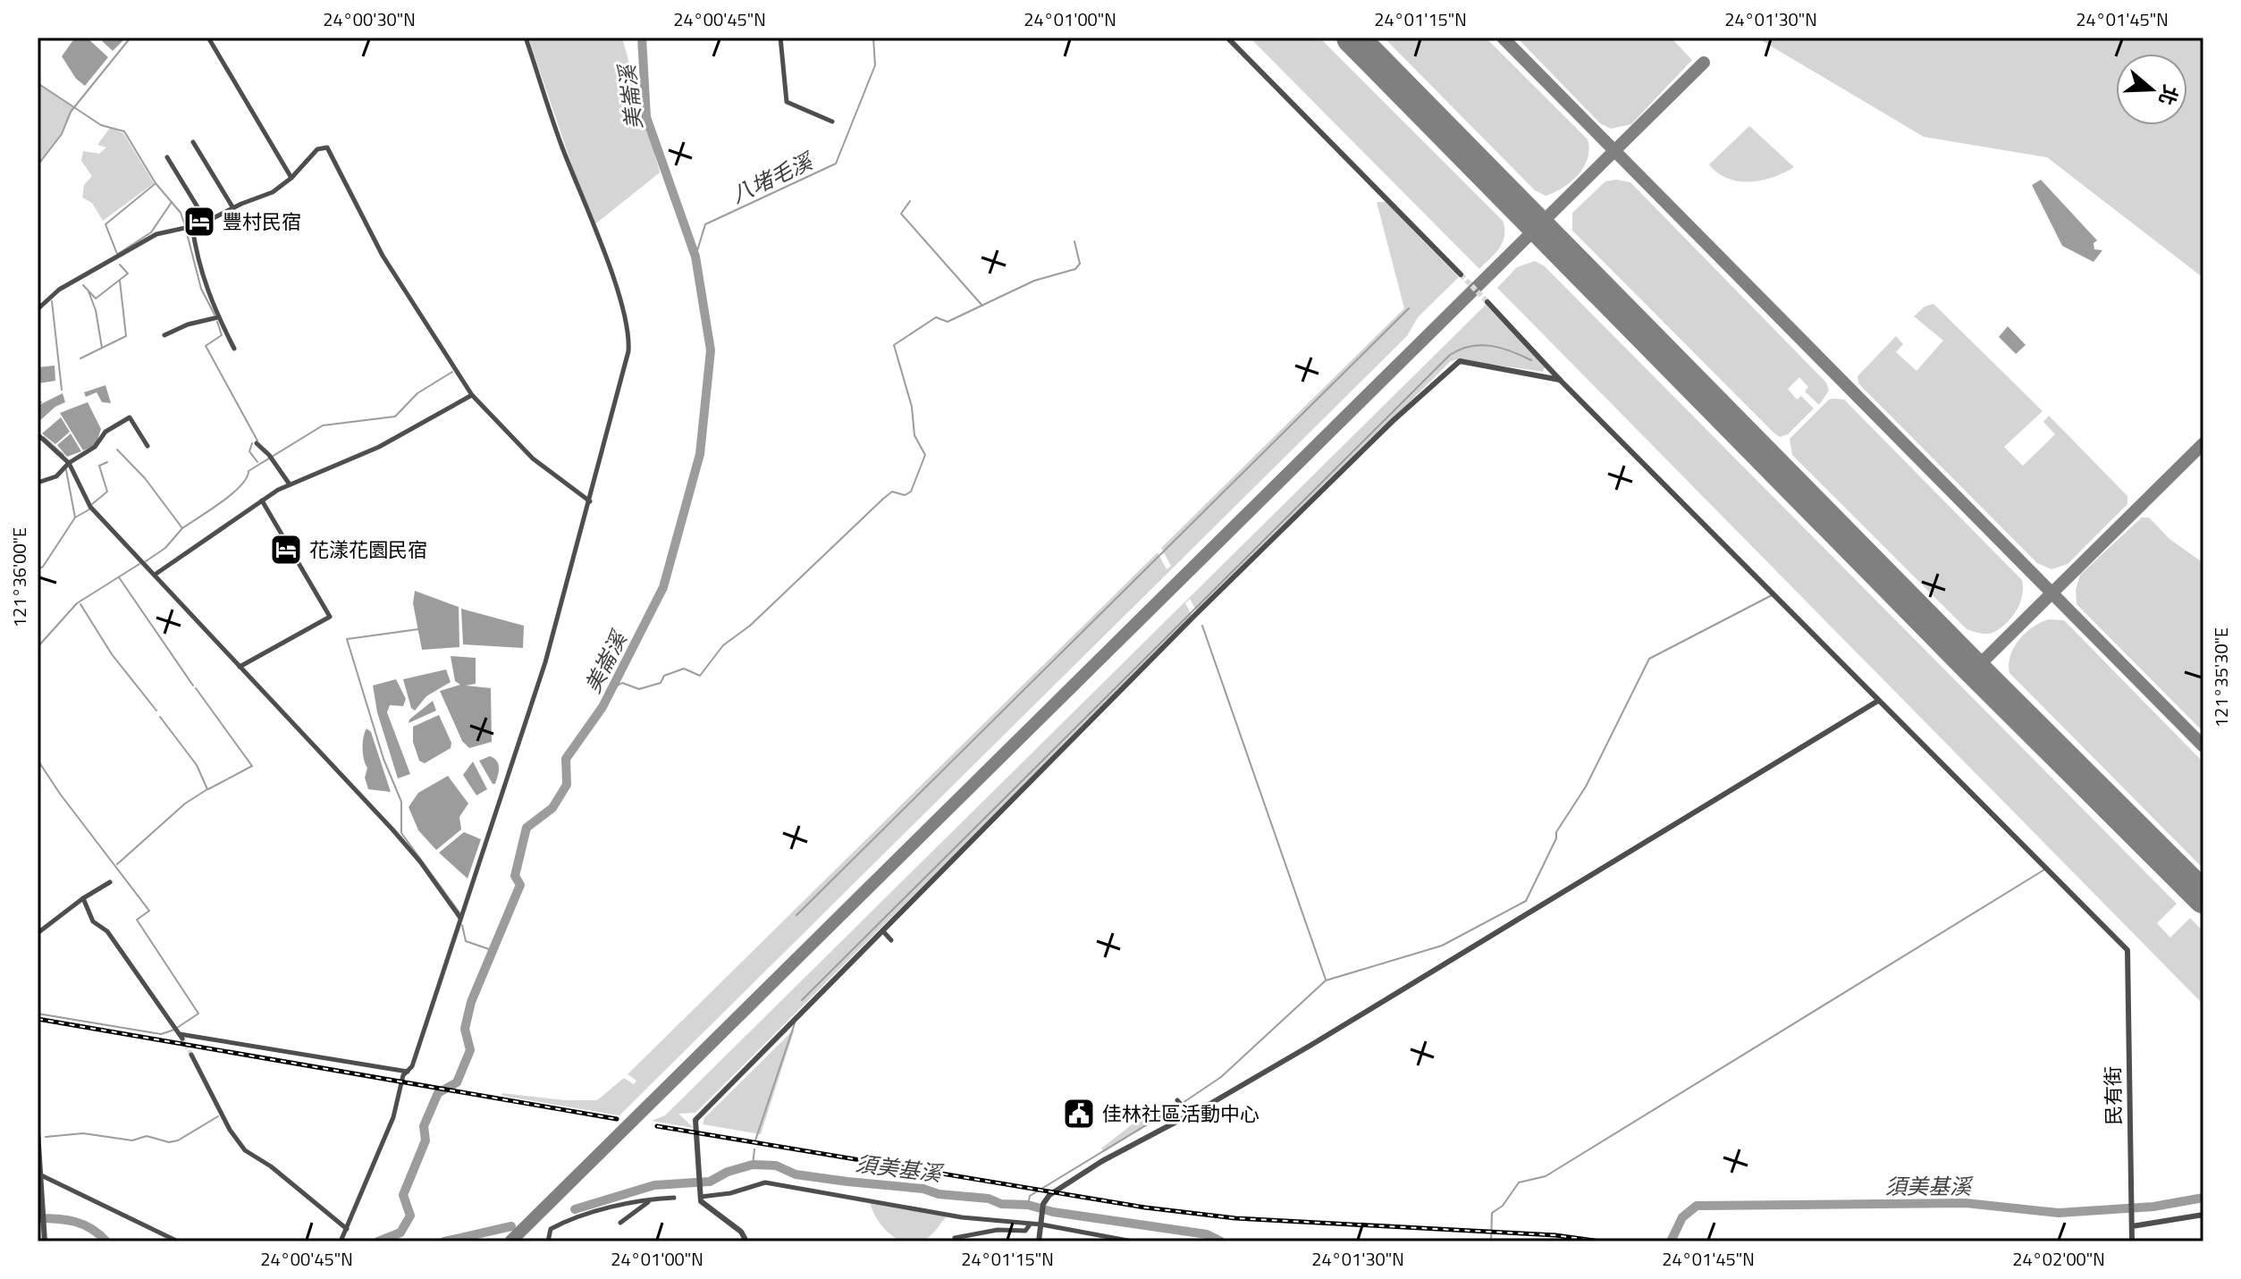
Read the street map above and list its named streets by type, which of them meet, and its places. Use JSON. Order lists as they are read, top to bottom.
{
  "streets": {
    "street": ["民有街"]
  },
  "water": ["美崙溪", "八堵毛溪", "須美基溪"],
  "places": {
    "hotel": ["豐村民宿", "花漾花園民宿"],
    "public building": ["佳林社區活動中心"]
  },
  "north": "right",
  "coordinates": [
    "24°00'30\"N",
    "24°00'45\"N",
    "24°01'00\"N",
    "24°01'15\"N",
    "24°01'30\"N",
    "24°01'45\"N",
    "121°36'00\"E",
    "121°35'30\"E",
    "24°02'00\"N"
  ]
}
